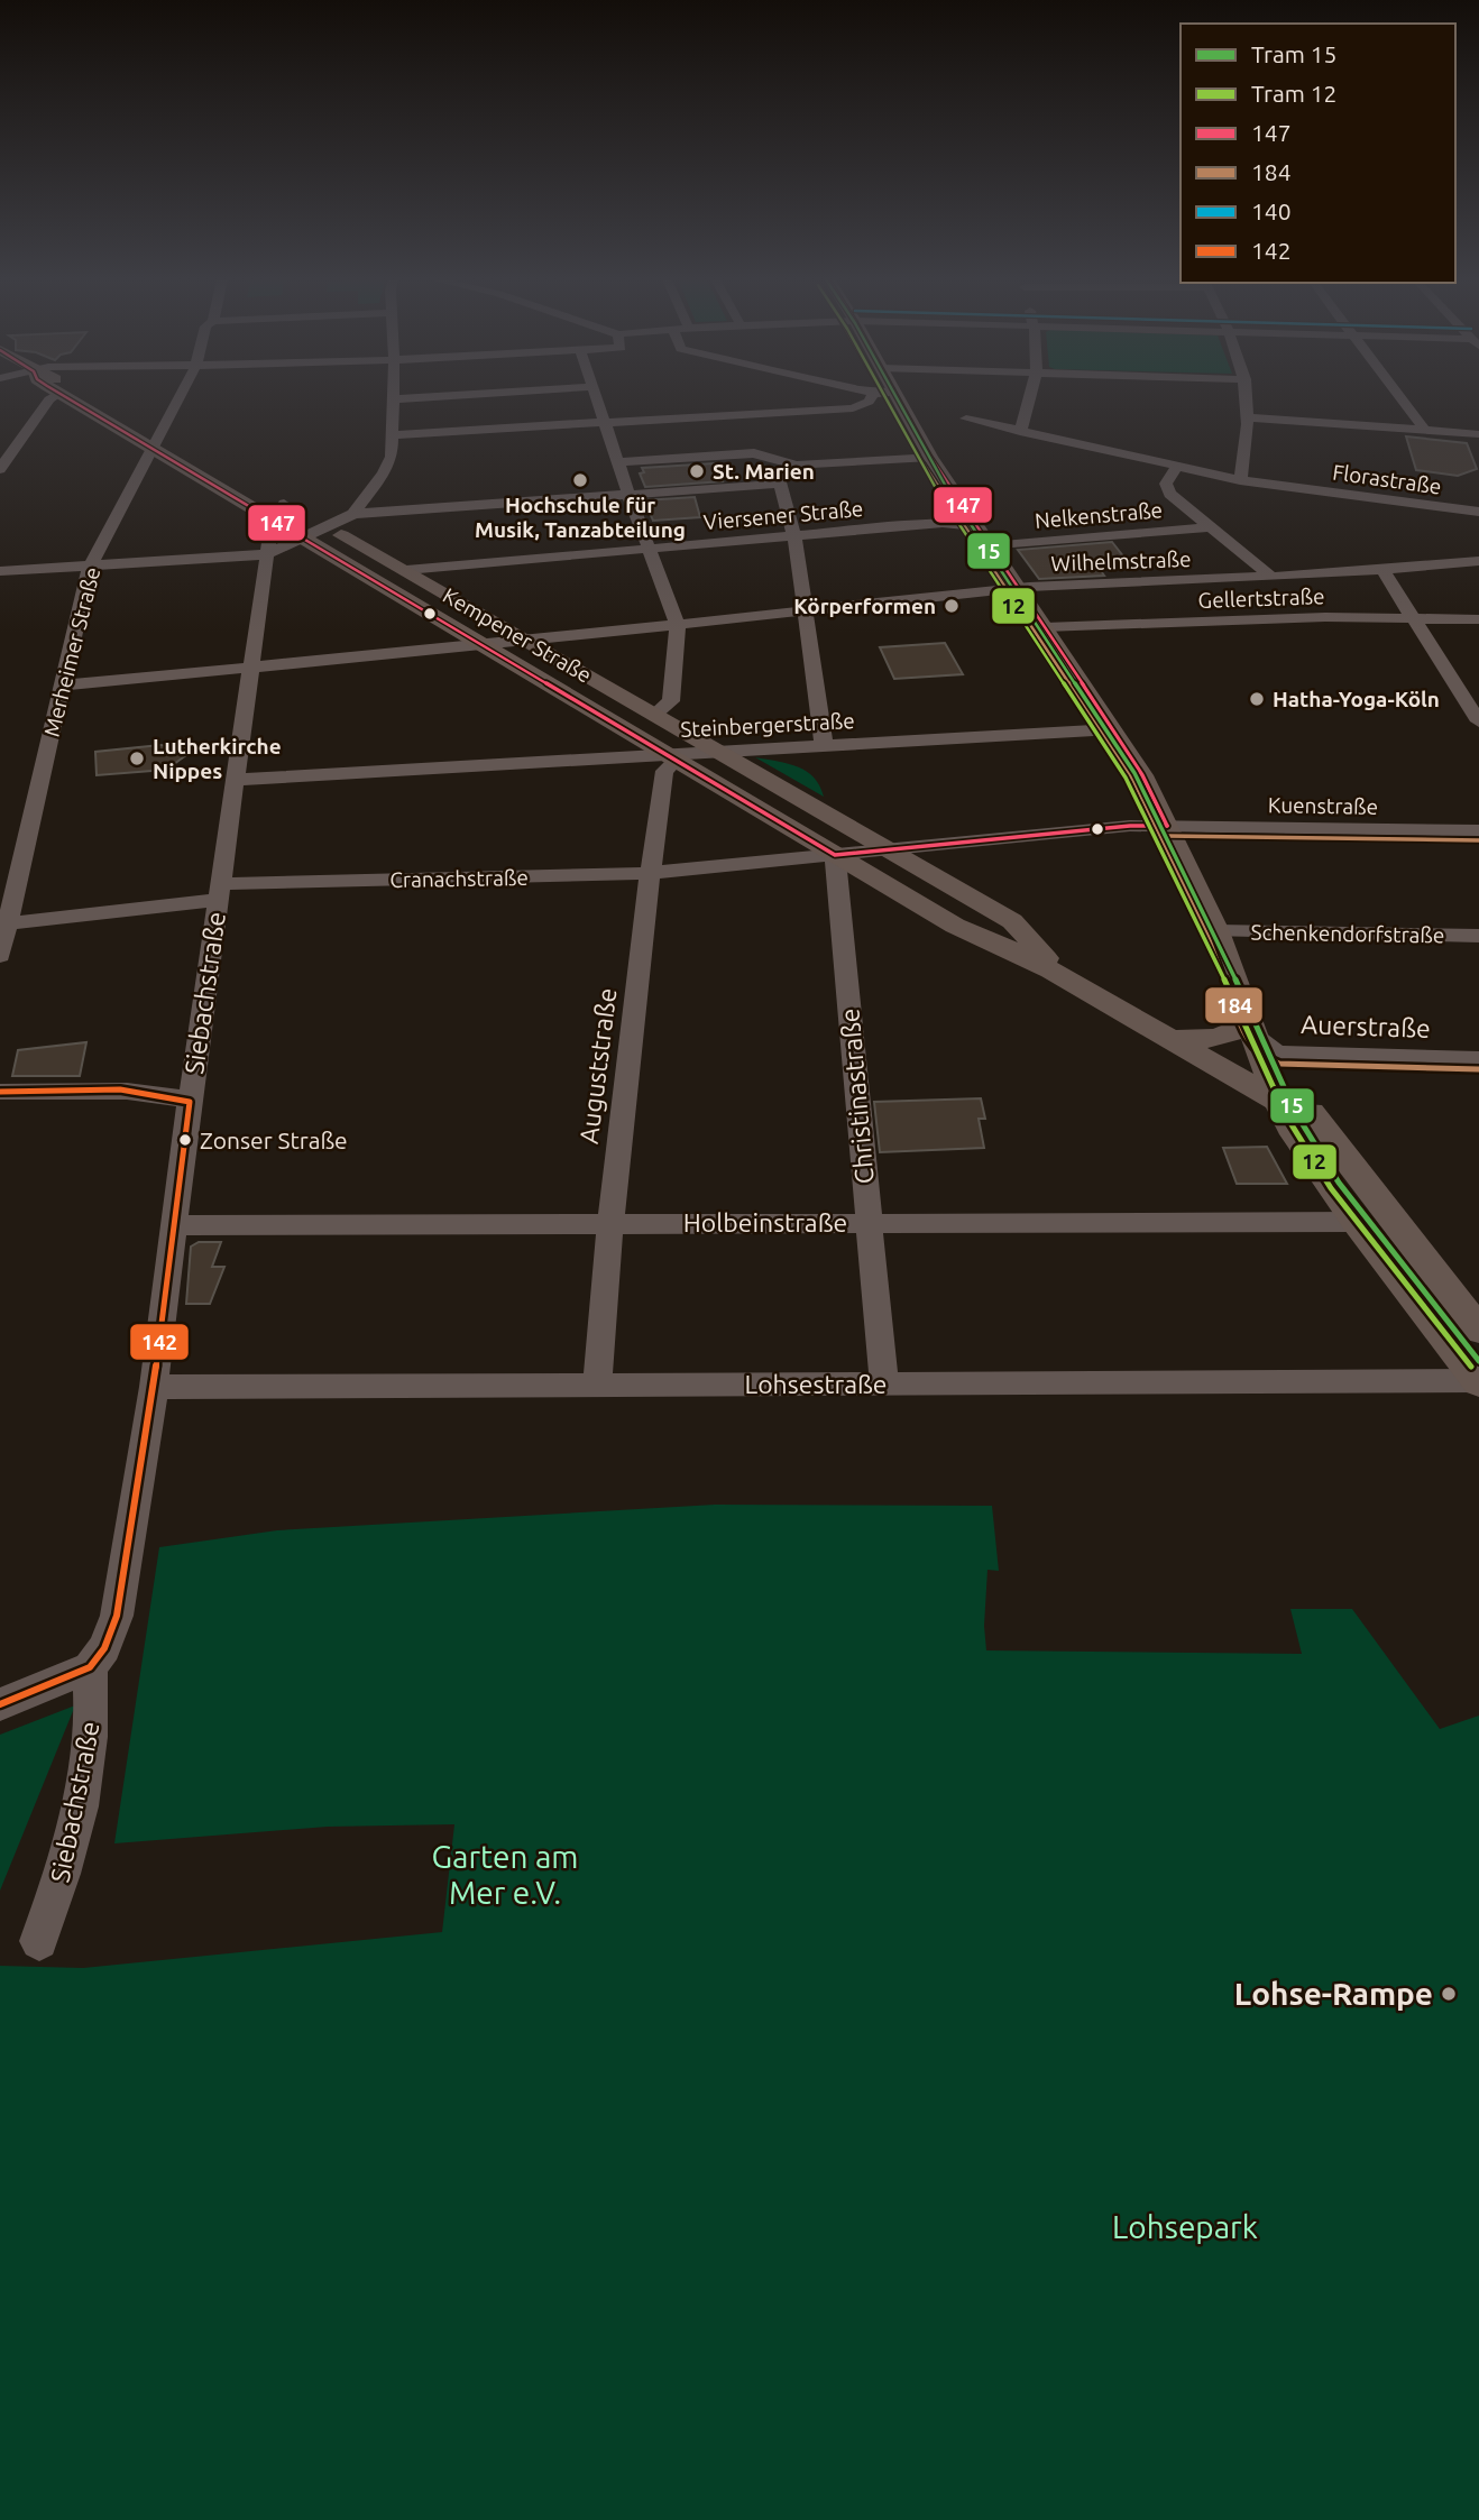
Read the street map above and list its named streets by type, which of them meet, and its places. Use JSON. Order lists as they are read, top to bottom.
{
  "streets": {
    "main road": ["Kempener Straße"],
    "street": [
      "Florastraße",
      "Viersener Straße",
      "Nelkenstraße",
      "Wilhelmstraße",
      "Gellertstraße",
      "Merheimer Straße",
      "Steinbergerstraße",
      "Kuenstraße",
      "Cranachstraße",
      "Schenkendorfstraße",
      "Siebachstraße",
      "Auerstraße",
      "Auguststraße",
      "Christinastraße",
      "Holbeinstraße",
      "Lohsestraße"
    ]
  },
  "crossings": [
    ["Viersener Straße", "Kempener Straße"],
    ["Wilhelmstraße", "Kempener Straße"],
    ["Wilhelmstraße", "Merheimer Straße"],
    ["Wilhelmstraße", "Siebachstraße"],
    ["Kempener Straße", "Merheimer Straße"],
    ["Kempener Straße", "Steinbergerstraße"],
    ["Kempener Straße", "Cranachstraße"],
    ["Kempener Straße", "Siebachstraße"],
    ["Kempener Straße", "Auguststraße"],
    ["Kempener Straße", "Christinastraße"],
    ["Merheimer Straße", "Cranachstraße"],
    ["Steinbergerstraße", "Siebachstraße"],
    ["Steinbergerstraße", "Auguststraße"],
    ["Kuenstraße", "Cranachstraße"],
    ["Cranachstraße", "Siebachstraße"],
    ["Cranachstraße", "Auguststraße"],
    ["Cranachstraße", "Christinastraße"],
    ["Siebachstraße", "Holbeinstraße"],
    ["Siebachstraße", "Lohsestraße"],
    ["Auguststraße", "Holbeinstraße"],
    ["Auguststraße", "Lohsestraße"],
    ["Christinastraße", "Holbeinstraße"],
    ["Christinastraße", "Lohsestraße"]
  ],
  "parks": ["Garten am Mer e.V.", "Lohsepark"],
  "places": [
    "St. Marien",
    "Hochschule für Musik, Tanzabteilung",
    "Körperformen",
    "Hatha-Yoga-Köln",
    "Lutherkirche Nippes",
    "Zonser Straße",
    "Lohse-Rampe"
  ],
  "lines": [
    "tram line 15",
    "tram line 12",
    "transit line 147",
    "transit line 184",
    "transit line 142"
  ],
  "legend": [
    "Tram 15",
    "Tram 12",
    "147",
    "184",
    "140",
    "142"
  ]
}
